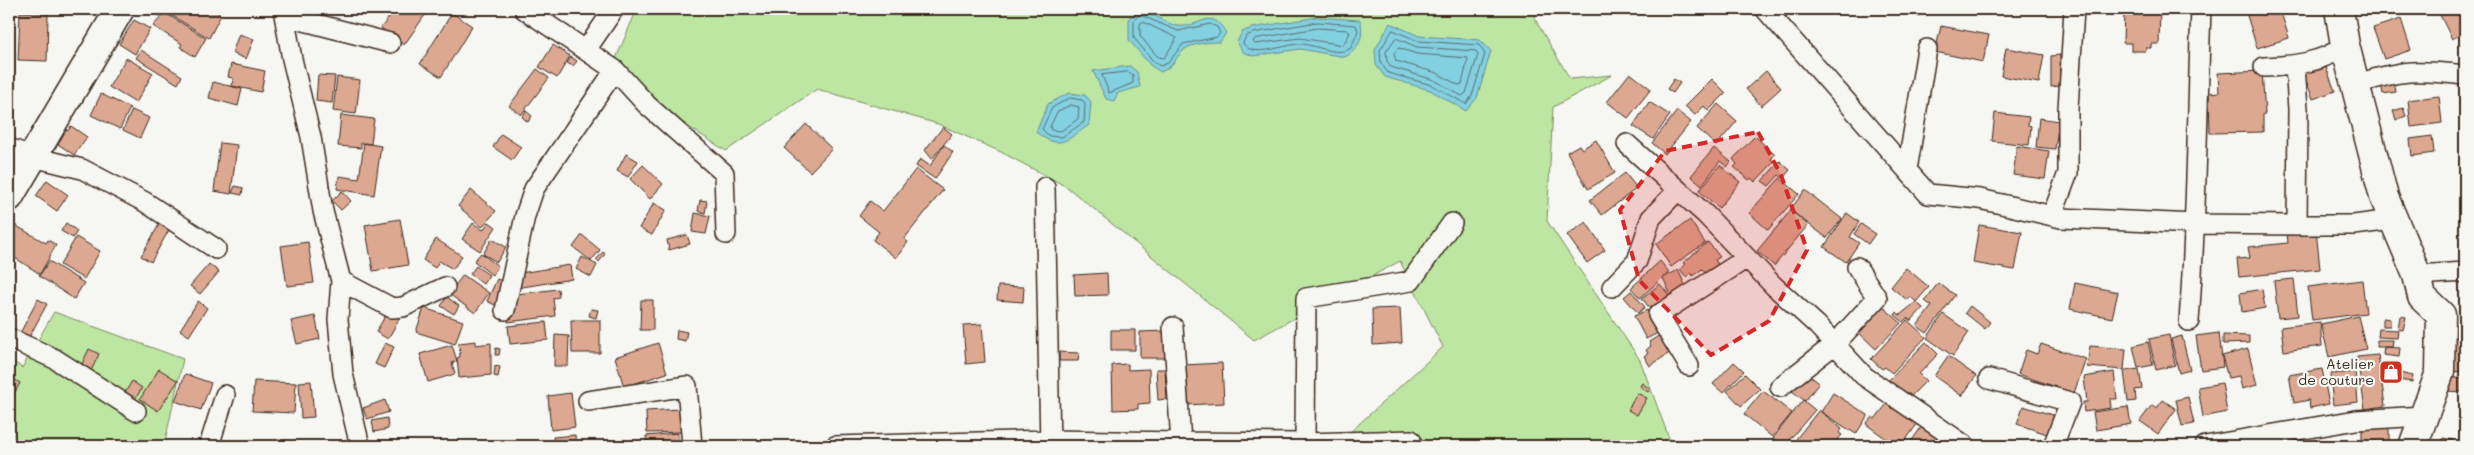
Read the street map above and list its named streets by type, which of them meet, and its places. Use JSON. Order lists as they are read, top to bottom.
{
  "places": {
    "shop": ["Atelier de couture"]
  }
}
